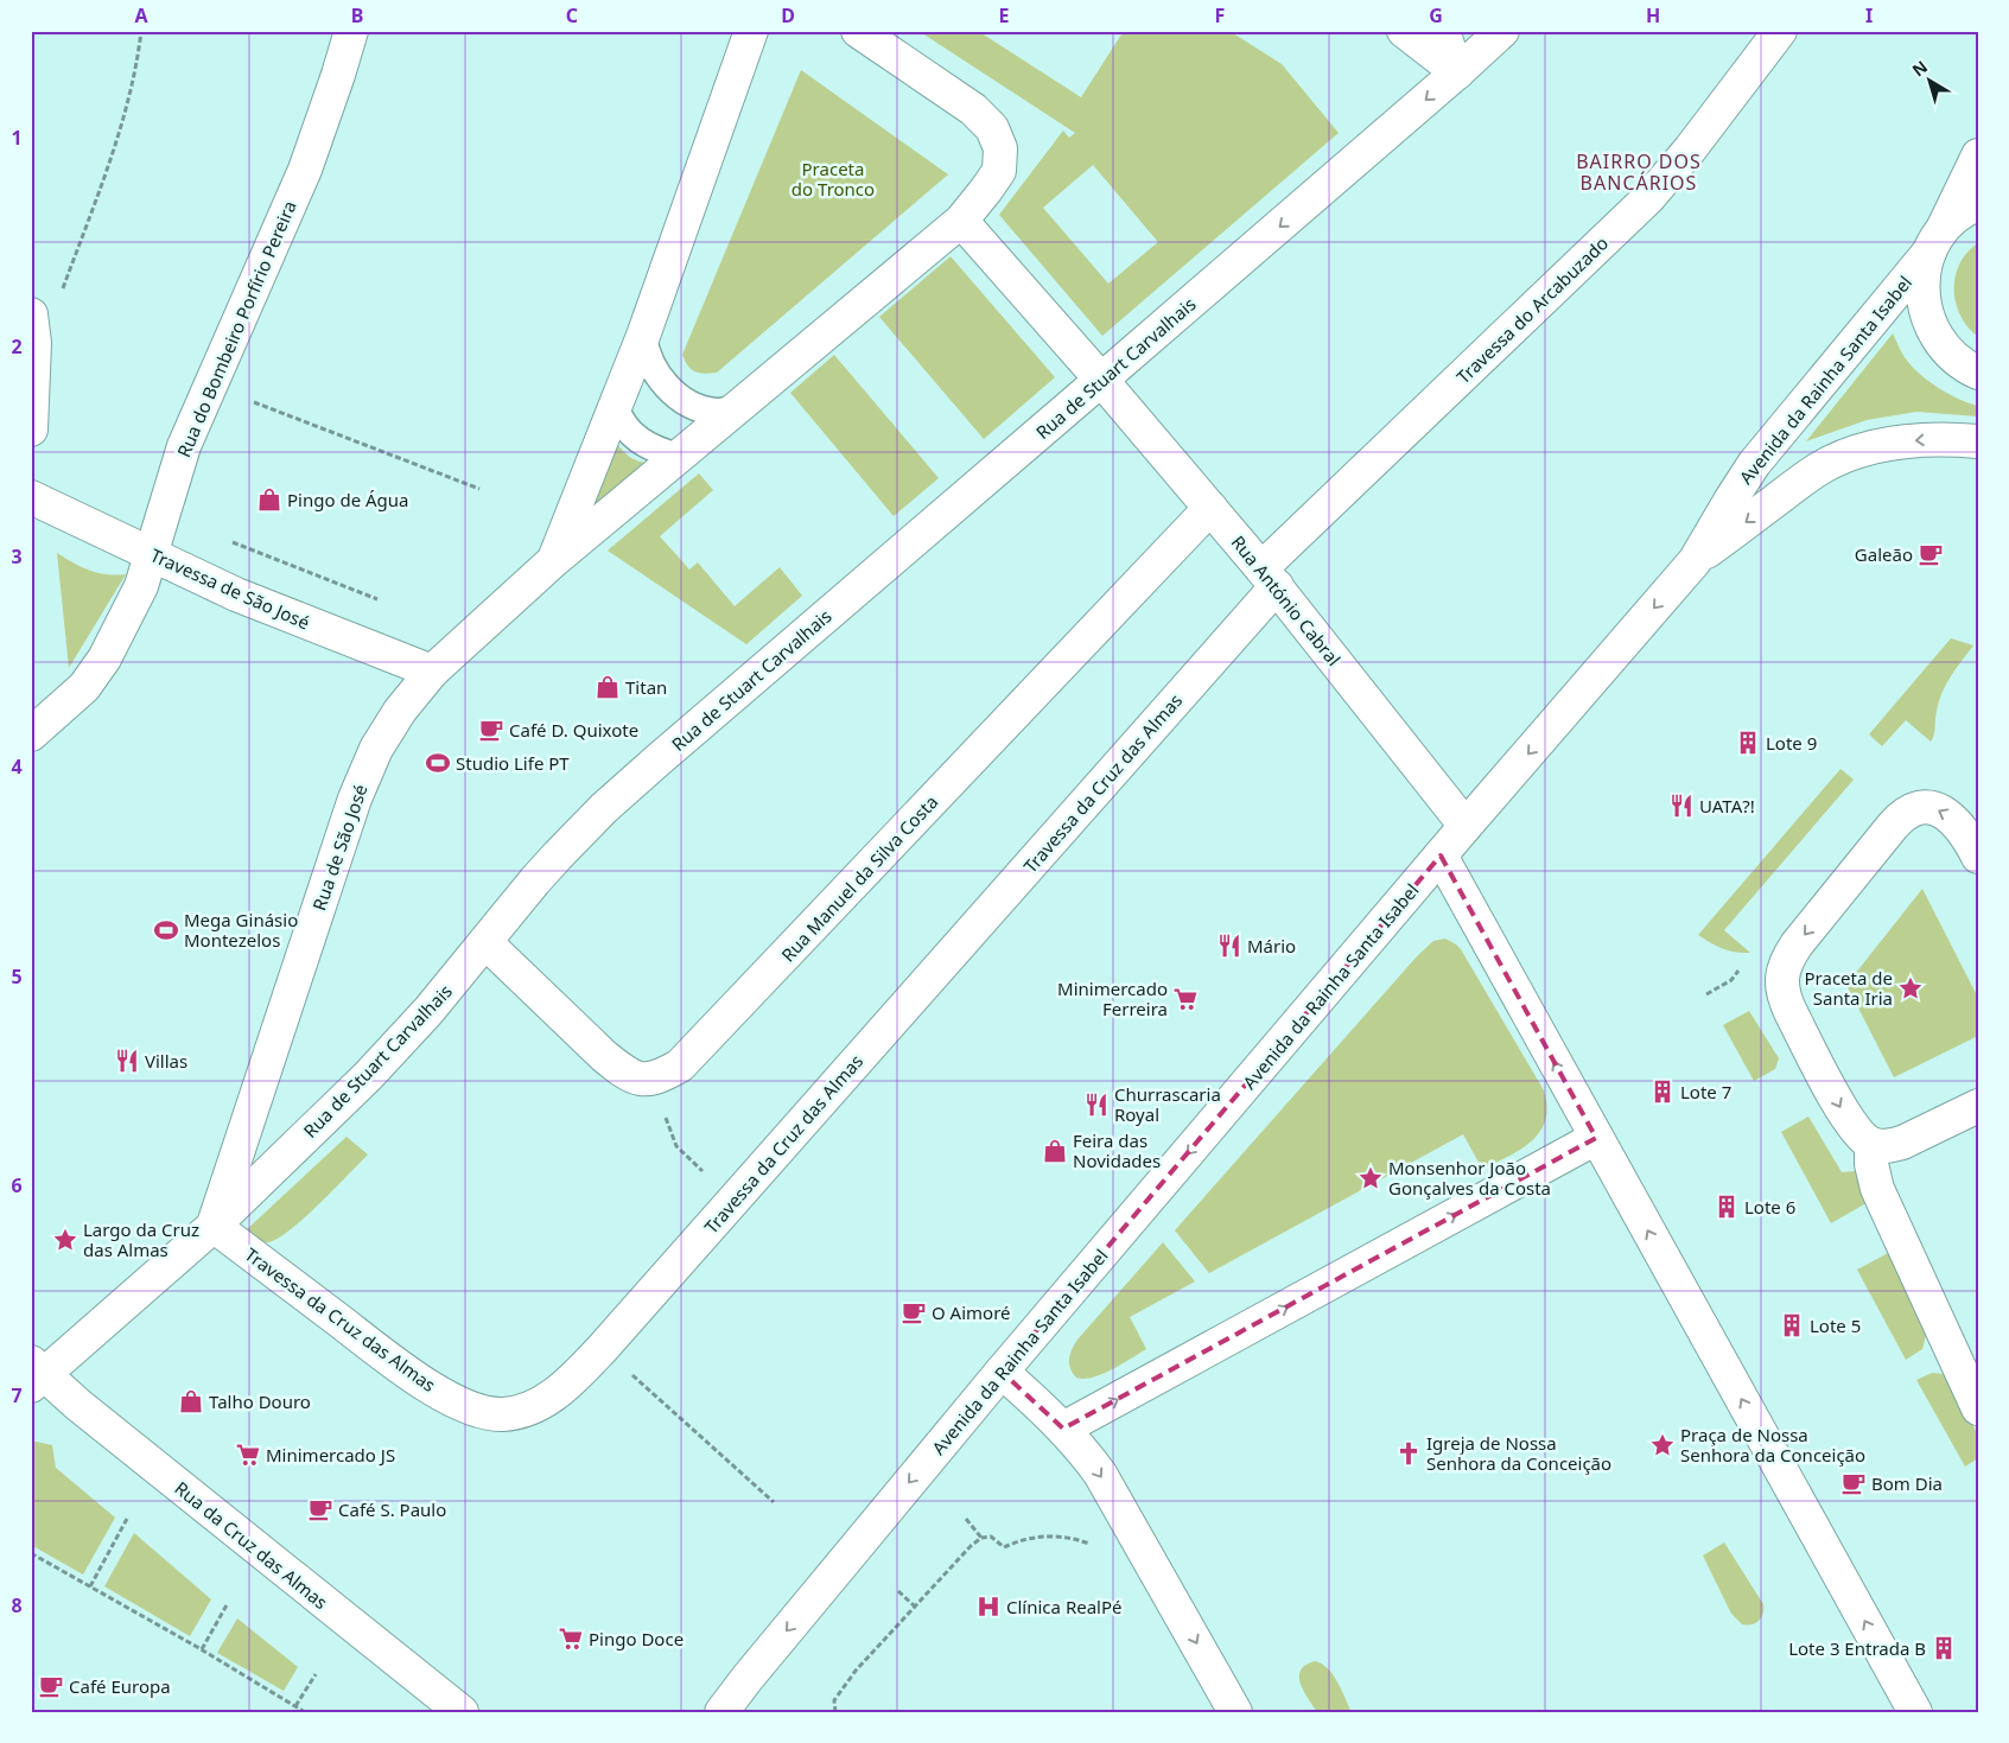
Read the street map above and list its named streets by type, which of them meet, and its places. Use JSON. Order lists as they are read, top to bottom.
{
  "streets": {
    "street": [
      "Travessa do Arcabuzado",
      "Rua do Bombeiro Porfírio Pereira",
      "Rua de Stuart Carvalhais",
      "Avenida da Rainha Santa Isabel",
      "Travessa de São José",
      "Rua António Cabral",
      "Travessa da Cruz das Almas",
      "Rua de São José",
      "Rua Manuel da Silva Costa",
      "Rua da Cruz das Almas"
    ]
  },
  "crossings": [
    ["Travessa do Arcabuzado", "Rua António Cabral"],
    ["Travessa do Arcabuzado", "Travessa da Cruz das Almas"],
    ["Rua do Bombeiro Porfírio Pereira", "Travessa de São José"],
    ["Rua de Stuart Carvalhais", "Rua António Cabral"],
    ["Rua de Stuart Carvalhais", "Travessa da Cruz das Almas"],
    ["Rua de Stuart Carvalhais", "Rua de São José"],
    ["Rua de Stuart Carvalhais", "Rua Manuel da Silva Costa"],
    ["Rua de Stuart Carvalhais", "Rua da Cruz das Almas"],
    ["Avenida da Rainha Santa Isabel", "Rua António Cabral"],
    ["Travessa de São José", "Rua de São José"],
    ["Rua António Cabral", "Travessa da Cruz das Almas"],
    ["Rua António Cabral", "Rua Manuel da Silva Costa"],
    ["Travessa da Cruz das Almas", "Rua de São José"]
  ],
  "districts": ["BAIRRO DOS BANCÁRIOS"],
  "parks": ["Praceta do Tronco"],
  "places": {
    "shop": [
      "Pingo de Água",
      "Titan",
      "Feira das Novidades",
      "Talho Douro"
    ],
    "cafe": [
      "Galeão",
      "Café D. Quixote",
      "O Aimoré",
      "Bom Dia",
      "Café S. Paulo",
      "Café Europa"
    ],
    "building": [
      "Lote 9",
      "Lote 7",
      "Lote 6",
      "Lote 5",
      "Lote 3 Entrada B"
    ],
    "sports": ["Studio Life PT", "Mega Ginásio Montezelos"],
    "restaurant": [
      "UATA?!",
      "Mário",
      "Villas",
      "Churrascaria Royal"
    ],
    "place": [
      "Praceta de Santa Iria",
      "Monsenhor João Gonçalves da Costa",
      "Largo da Cruz das Almas",
      "Praça de Nossa Senhora da Conceição"
    ],
    "supermarket": ["Minimercado Ferreira", "Minimercado JS", "Pingo Doce"],
    "church": ["Igreja de Nossa Senhora da Conceição"],
    "hospital": ["Clínica RealPé"]
  },
  "north": "top left",
  "grid": {
    "columns": [
      "A",
      "B",
      "C",
      "D",
      "E",
      "F",
      "G",
      "H",
      "I"
    ],
    "rows": [
      "1",
      "2",
      "3",
      "4",
      "5",
      "6",
      "7",
      "8"
    ]
  }
}
